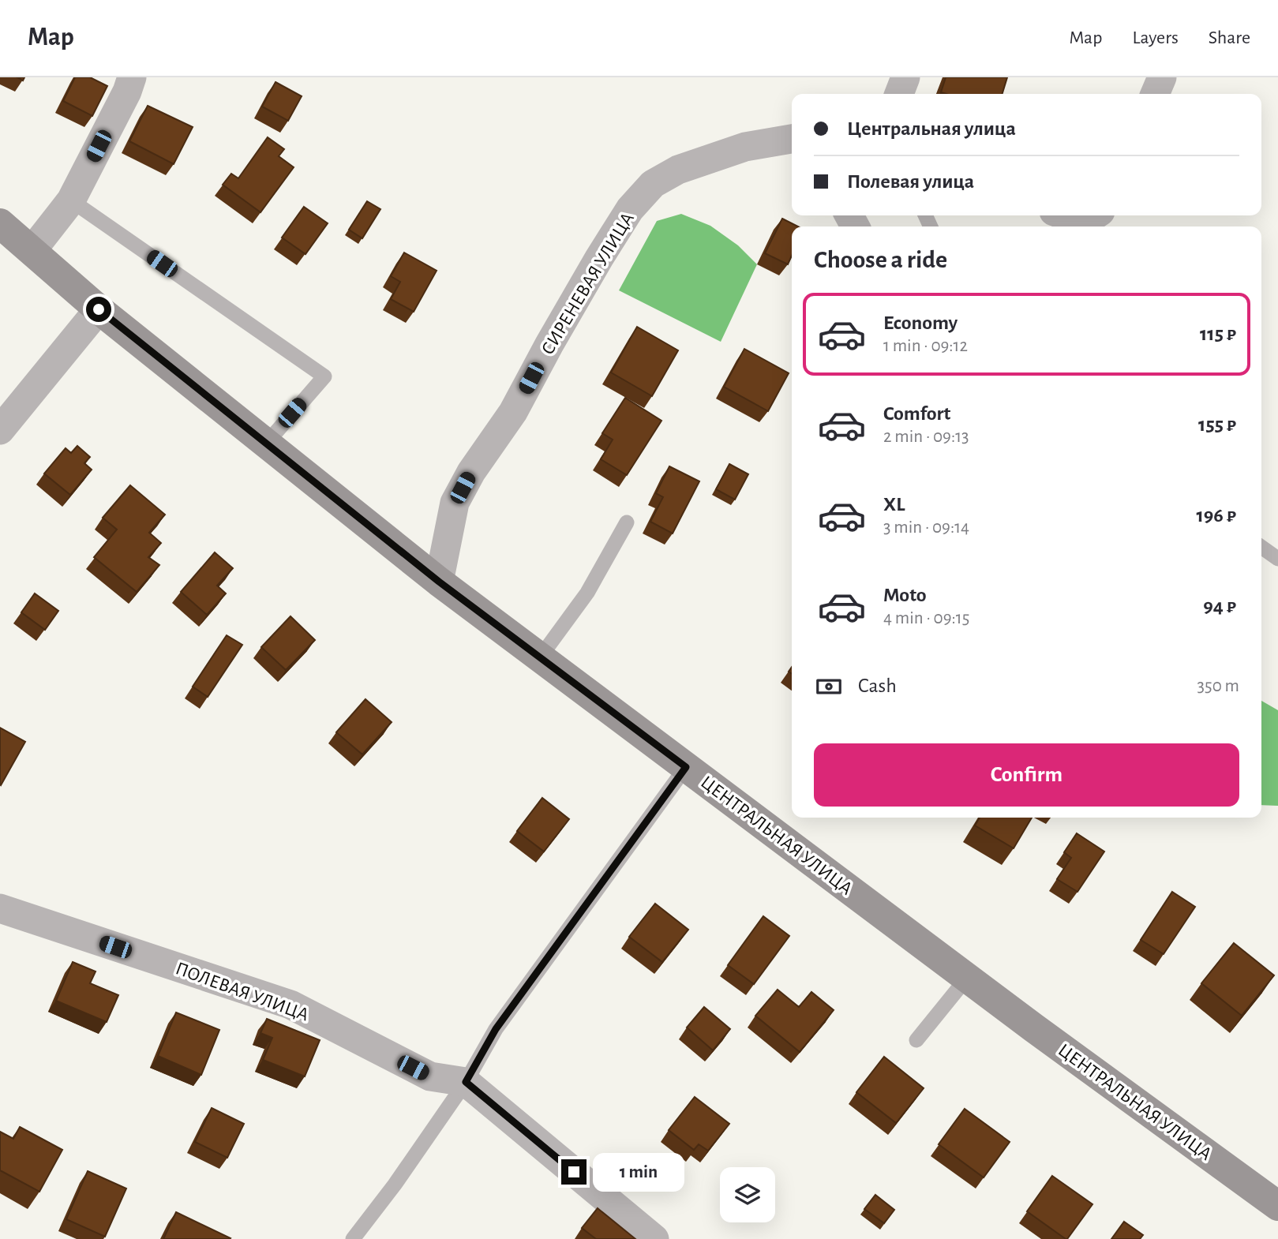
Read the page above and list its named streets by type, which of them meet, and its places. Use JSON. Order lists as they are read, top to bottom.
{
  "streets": {
    "main road": ["ЦЕНТРАЛЬНАЯ УЛИЦА"],
    "street": ["СИРЕНЕВАЯ УЛИЦА", "ПОЛЕВАЯ УЛИЦА"]
  },
  "crossings": [
    ["СИРЕНЕВАЯ УЛИЦА", "ЦЕНТРАЛЬНАЯ УЛИЦА"]
  ],
  "page": {
    "header": "Map",
    "nav": ["Map", "Layers", "Share"],
    "banner": ["Центральная улица", "Полевая улица"],
    "heading": "Choose a ride",
    "list": [
      {
        "name": "Economy",
        "note": "1 min · 09:12",
        "value": "115 ₽"
      },
      {
        "name": "Comfort",
        "note": "2 min · 09:13",
        "value": "155 ₽"
      },
      {
        "name": "XL",
        "note": "3 min · 09:14",
        "value": "196 ₽"
      },
      {
        "name": "Moto",
        "note": "4 min · 09:15",
        "value": "94 ₽"
      }
    ],
    "pay": ["Cash", "350 m"],
    "buttons": "Confirm",
    "bubble": "1 min"
  }
}
